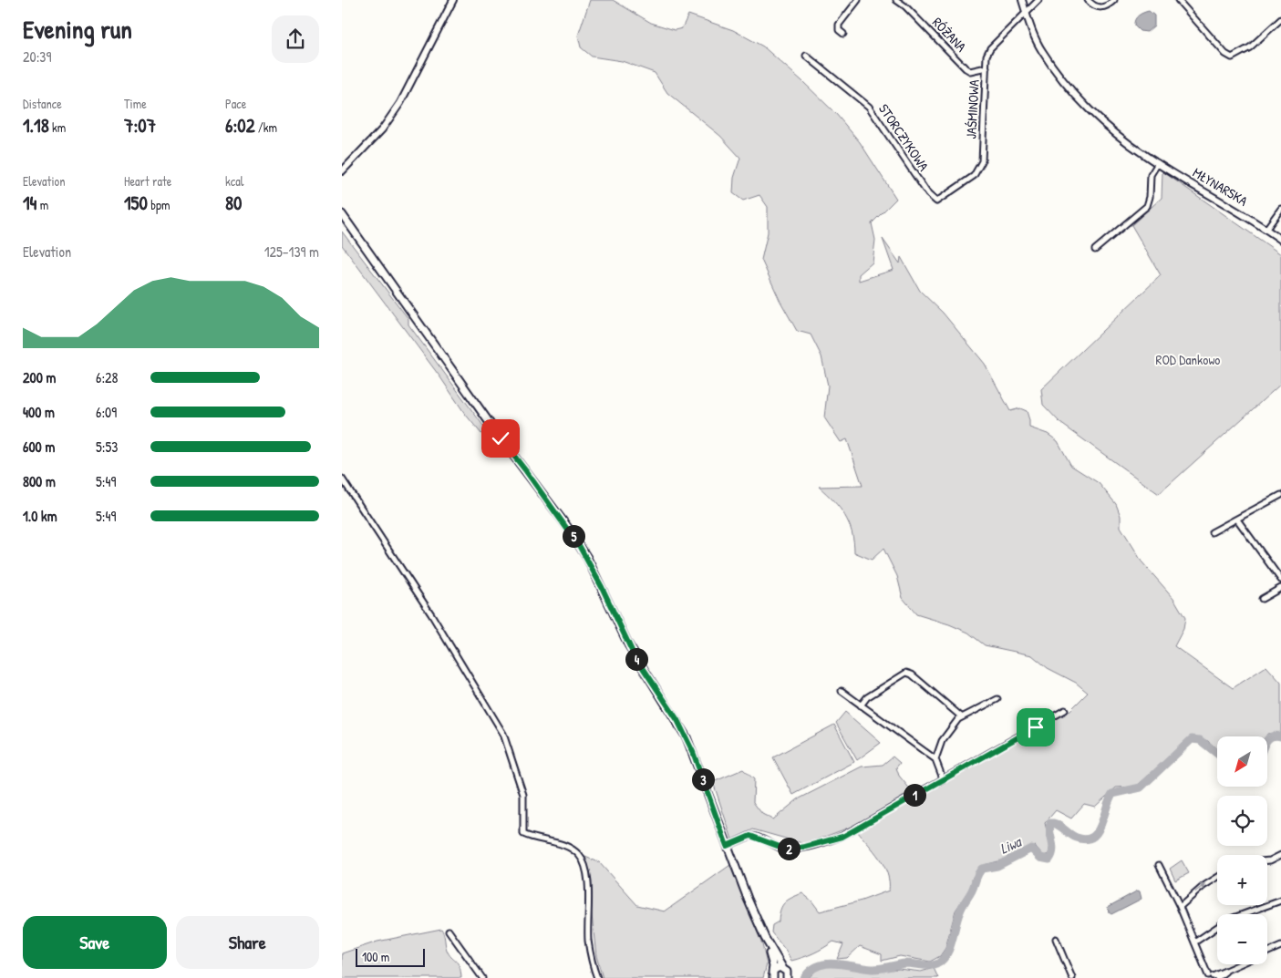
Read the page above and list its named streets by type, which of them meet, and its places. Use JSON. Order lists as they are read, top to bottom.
{
  "streets": {
    "street": [
      "RÓŻANA",
      "JAŚMINOWA",
      "STORCZYKOWA",
      "MŁYNARSKA"
    ]
  },
  "crossings": [
    ["RÓŻANA", "JAŚMINOWA"],
    ["JAŚMINOWA", "STORCZYKOWA"],
    ["JAŚMINOWA", "MŁYNARSKA"]
  ],
  "water": ["Liwa"],
  "parks": ["ROD Dankowo"],
  "scale_bar": "100 m",
  "north": "bottom left",
  "page": {
    "heading": ["Evening run", "20:39"],
    "stats": [
      ["Distance", "1.18 km"],
      ["Time", "7:07"],
      ["Pace", "6:02 /km"],
      ["Elevation", "14 m"],
      ["Heart rate", "150 bpm"],
      ["kcal", "80"]
    ],
    "chart": ["Elevation", "125–139 m"],
    "list": [
      {
        "name": "200 m",
        "note": "6:28"
      },
      {
        "name": "400 m",
        "note": "6:09"
      },
      {
        "name": "600 m",
        "note": "5:53"
      },
      {
        "name": "800 m",
        "note": "5:49"
      },
      {
        "name": "1.0 km",
        "note": "5:49"
      }
    ],
    "pins": [
      "5",
      "4",
      "3",
      "1",
      "2"
    ],
    "map_buttons": ["+", "−"],
    "buttons": ["Save", "Share"],
    "scale": "100 m"
  }
}
